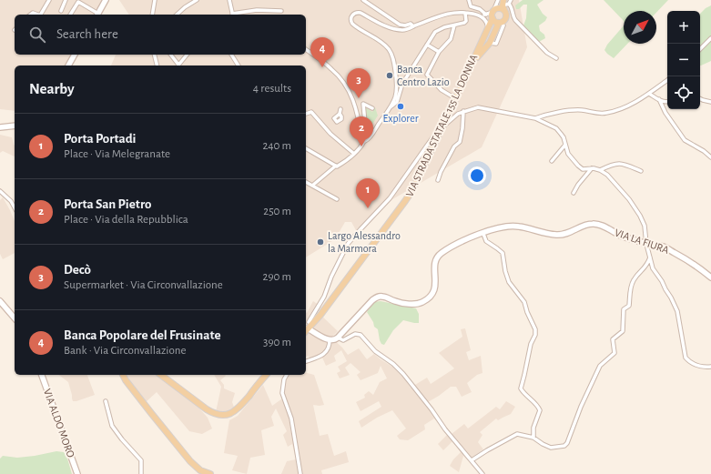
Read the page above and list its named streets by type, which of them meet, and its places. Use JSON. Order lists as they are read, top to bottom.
{
  "streets": {
    "main road": ["VIA STRADA STATALE 155 LA DONNA", "VIA LA FIURA", "VIA ALDO MORO"]
  },
  "places": ["Banca Centro Lazio", "Explorer", "Largo Alessandro la Marmora"],
  "north": "top right",
  "page": {
    "map_buttons": ["+", "−"],
    "search": "Search here",
    "pins": [
      "4",
      "3",
      "2",
      "1"
    ],
    "heading": ["Nearby", "4 results"],
    "list": [
      {
        "mark": "1",
        "name": "Porta Portadi",
        "note": "Place · Via Melegranate",
        "value": "240 m"
      },
      {
        "mark": "2",
        "name": "Porta San Pietro",
        "note": "Place · Via della Repubblica",
        "value": "250 m"
      },
      {
        "mark": "3",
        "name": "Decò",
        "note": "Supermarket · Via Circonvallazione",
        "value": "290 m"
      },
      {
        "mark": "4",
        "name": "Banca Popolare del Frusinate",
        "note": "Bank · Via Circonvallazione",
        "value": "390 m"
      }
    ]
  }
}
